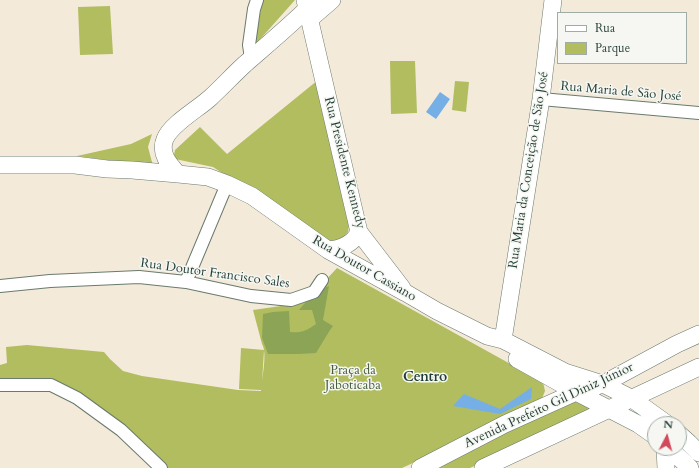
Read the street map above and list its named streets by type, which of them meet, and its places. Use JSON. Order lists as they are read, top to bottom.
{
  "streets": {
    "main road": [
      "Rua Presidente Kennedy",
      "Rua Maria da Conceição de São José",
      "Rua Doutor Cassiano",
      "Avenida Prefeito Gil Diniz Júnior"
    ],
    "street": ["Rua Maria de São José", "Rua Doutor Francisco Sales"]
  },
  "crossings": [
    ["Rua Maria de São José", "Rua Maria da Conceição de São José"],
    ["Rua Presidente Kennedy", "Rua Doutor Cassiano"],
    ["Rua Maria da Conceição de São José", "Rua Doutor Cassiano"],
    ["Rua Doutor Cassiano", "Avenida Prefeito Gil Diniz Júnior"]
  ],
  "districts": ["Centro"],
  "parks": ["Praça da Jaboticaba"],
  "legend": ["Rua", "Parque"],
  "north": "top"
}
